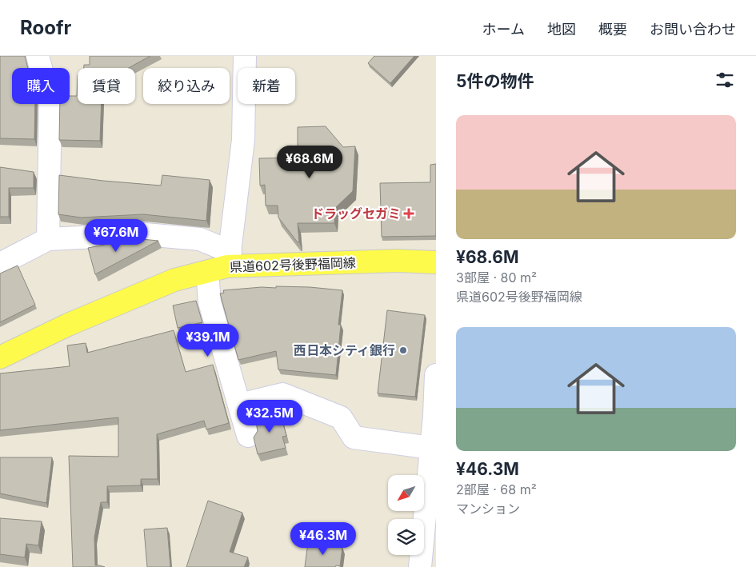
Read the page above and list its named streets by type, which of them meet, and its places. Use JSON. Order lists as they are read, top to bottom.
{
  "streets": {
    "main road": ["県道602号後野福岡線"]
  },
  "places": {
    "health": ["ドラッグセガミ"],
    "other": ["西日本シティ銀行"]
  },
  "north": "bottom left",
  "page": {
    "header": "Roofr",
    "nav": [
      "ホーム",
      "地図",
      "概要",
      "お問い合わせ"
    ],
    "heading": "5件の物件",
    "chip": [
      "購入",
      "賃貸",
      "絞り込み",
      "新着"
    ],
    "list": [
      {
        "name": "¥68.6M",
        "note": "3部屋 · 80 m² · 県道602号後野福岡線"
      },
      {
        "name": "¥46.3M",
        "note": "2部屋 · 68 m² · マンション"
      }
    ],
    "price": [
      "¥68.6M",
      "¥67.6M",
      "¥39.1M",
      "¥32.5M",
      "¥46.3M"
    ]
  }
}
